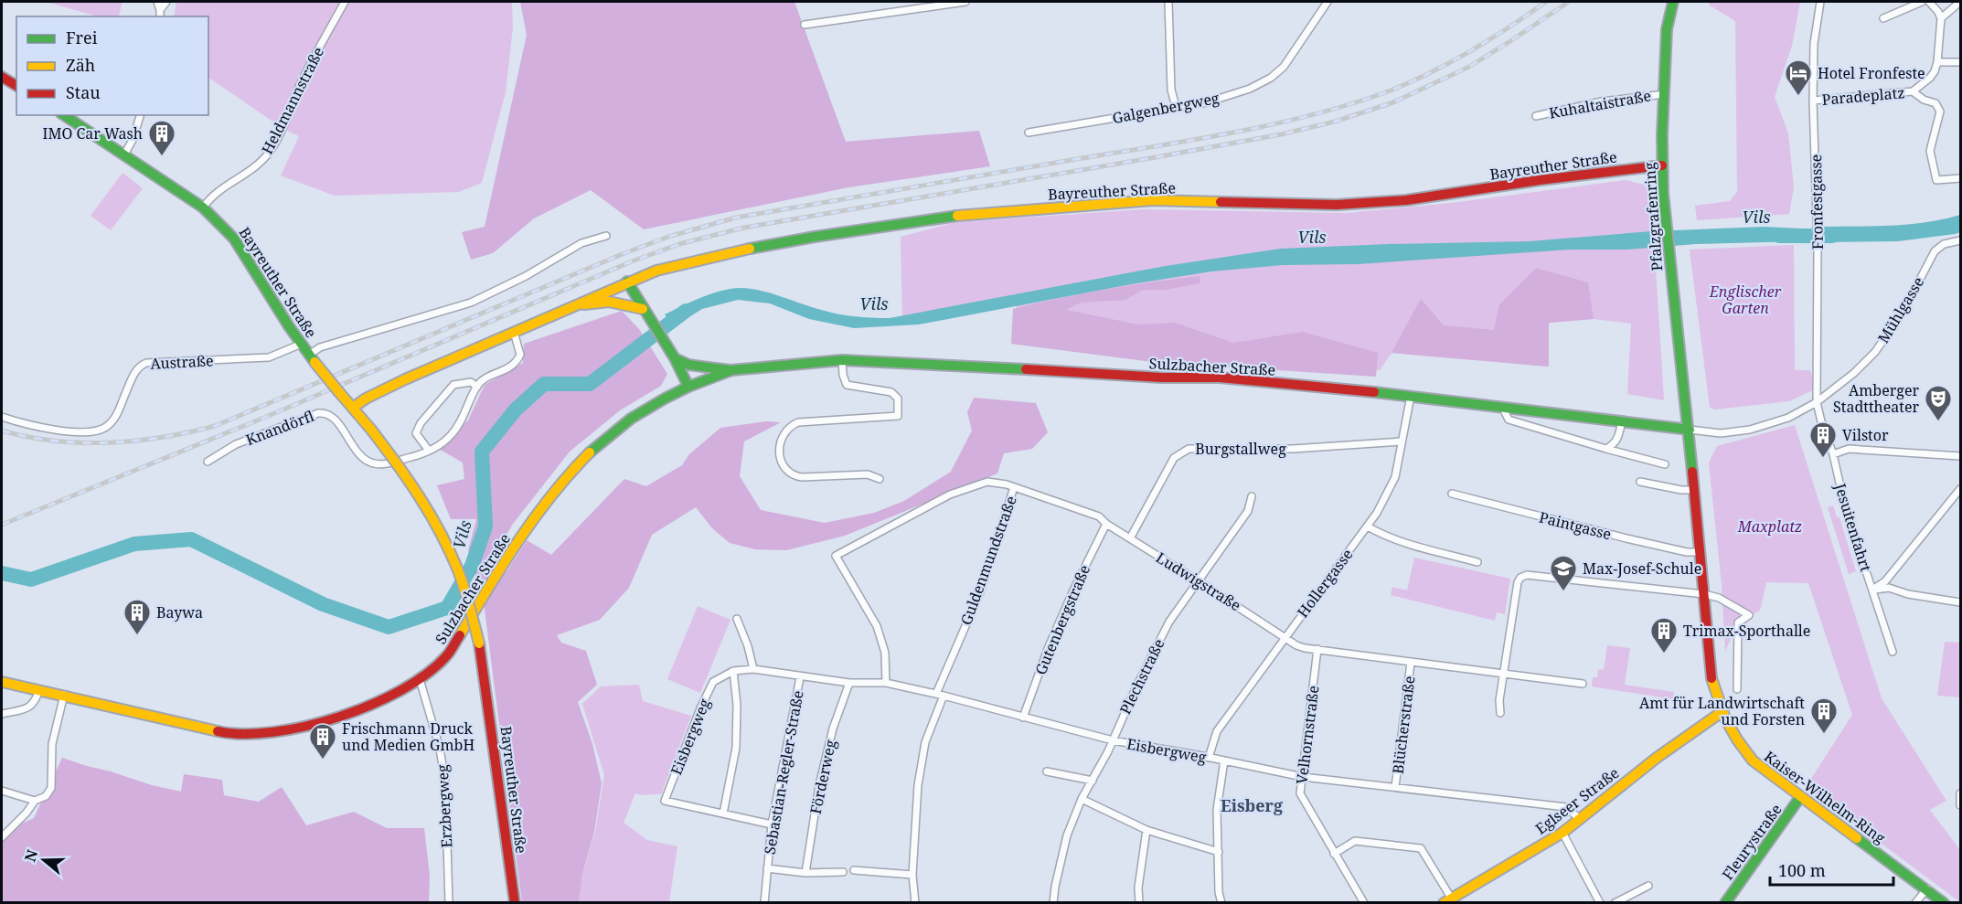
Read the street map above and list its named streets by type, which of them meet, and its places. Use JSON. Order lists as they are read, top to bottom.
{
  "streets": {
    "main road": [
      "Bayreuther Straße",
      "Pfalzgrafenring",
      "Sulzbacher Straße",
      "Kaiser-Wilhelm-Ring",
      "Eglseer Straße",
      "Fleurystraße"
    ],
    "street": [
      "Paradeplatz",
      "Heldmannstraße",
      "Kuhaltaistraße",
      "Galgenbergweg",
      "Fronfestgasse",
      "Mühlgasse",
      "Austraße",
      "Knandörfl",
      "Burgstallweg",
      "Paintgasse",
      "Jesuitenfahrt",
      "Guldenmundstraße",
      "Ludwigstraße",
      "Hollergasse",
      "Gutenbergstraße",
      "Plechstraße",
      "Blücherstraße",
      "Velhornstraße",
      "Eisbergweg",
      "Sebastian-Regler-Straße",
      "Förderweg",
      "Erzbergweg"
    ]
  },
  "crossings": [
    ["Paradeplatz", "Fronfestgasse"],
    ["Heldmannstraße", "Bayreuther Straße"],
    ["Kuhaltaistraße", "Pfalzgrafenring"],
    ["Bayreuther Straße", "Pfalzgrafenring"],
    ["Bayreuther Straße", "Austraße"],
    ["Fronfestgasse", "Mühlgasse"],
    ["Fronfestgasse", "Jesuitenfahrt"],
    ["Pfalzgrafenring", "Mühlgasse"],
    ["Pfalzgrafenring", "Sulzbacher Straße"],
    ["Pfalzgrafenring", "Kaiser-Wilhelm-Ring"],
    ["Mühlgasse", "Sulzbacher Straße"],
    ["Mühlgasse", "Jesuitenfahrt"],
    ["Mühlgasse", "Kaiser-Wilhelm-Ring"],
    ["Sulzbacher Straße", "Hollergasse"],
    ["Sulzbacher Straße", "Kaiser-Wilhelm-Ring"],
    ["Sulzbacher Straße", "Erzbergweg"],
    ["Burgstallweg", "Ludwigstraße"],
    ["Burgstallweg", "Hollergasse"],
    ["Paintgasse", "Kaiser-Wilhelm-Ring"],
    ["Guldenmundstraße", "Ludwigstraße"],
    ["Guldenmundstraße", "Eisbergweg"],
    ["Ludwigstraße", "Hollergasse"],
    ["Ludwigstraße", "Gutenbergstraße"],
    ["Ludwigstraße", "Plechstraße"],
    ["Ludwigstraße", "Blücherstraße"],
    ["Ludwigstraße", "Velhornstraße"],
    ["Ludwigstraße", "Eisbergweg"],
    ["Hollergasse", "Eisbergweg"],
    ["Gutenbergstraße", "Eisbergweg"],
    ["Plechstraße", "Eisbergweg"],
    ["Blücherstraße", "Eisbergweg"],
    ["Velhornstraße", "Eisbergweg"],
    ["Eisbergweg", "Sebastian-Regler-Straße"],
    ["Eisbergweg", "Förderweg"],
    ["Eisbergweg", "Eglseer Straße"],
    ["Sebastian-Regler-Straße", "Förderweg"],
    ["Kaiser-Wilhelm-Ring", "Eglseer Straße"],
    ["Kaiser-Wilhelm-Ring", "Fleurystraße"]
  ],
  "districts": ["Eisberg"],
  "water": ["Vils"],
  "parks": ["Englischer Garten", "Maxplatz"],
  "places": {
    "hotel": ["Hotel Fronfeste"],
    "building": [
      "IMO Car Wash",
      "Vilstor",
      "Baywa",
      "Trimax-Sporthalle",
      "Amt für Landwirtschaft und Forsten",
      "Frischmann Druck und Medien GmbH"
    ],
    "theatre": ["Amberger Stadttheater"],
    "school or university": ["Max-Josef-Schule"]
  },
  "legend": ["Frei", "Zäh", "Stau"],
  "scale_bar": "100 m",
  "north": "left"
}
